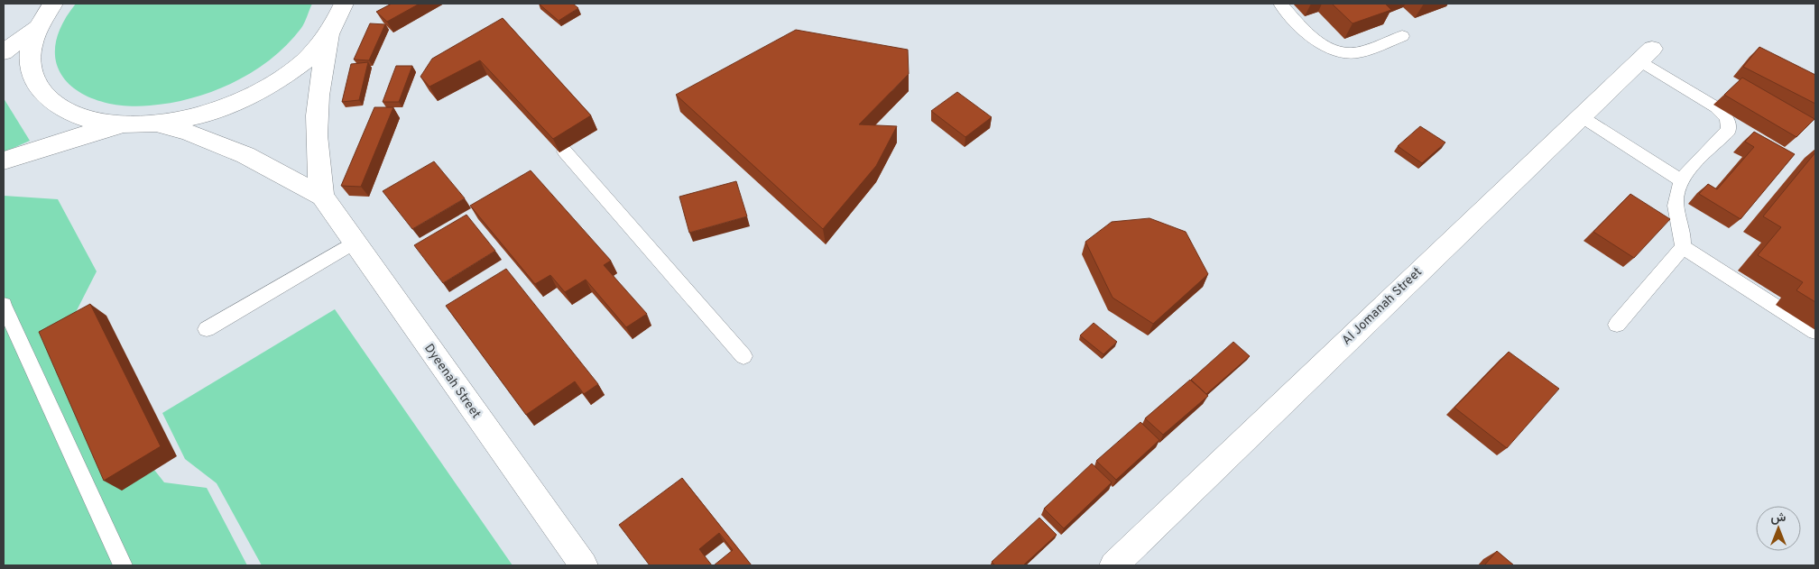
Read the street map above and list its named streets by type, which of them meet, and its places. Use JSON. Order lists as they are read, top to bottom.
{
  "streets": {
    "street": ["Al Jomanah Street", "Dyeenah Street"]
  },
  "north": "top"
}
